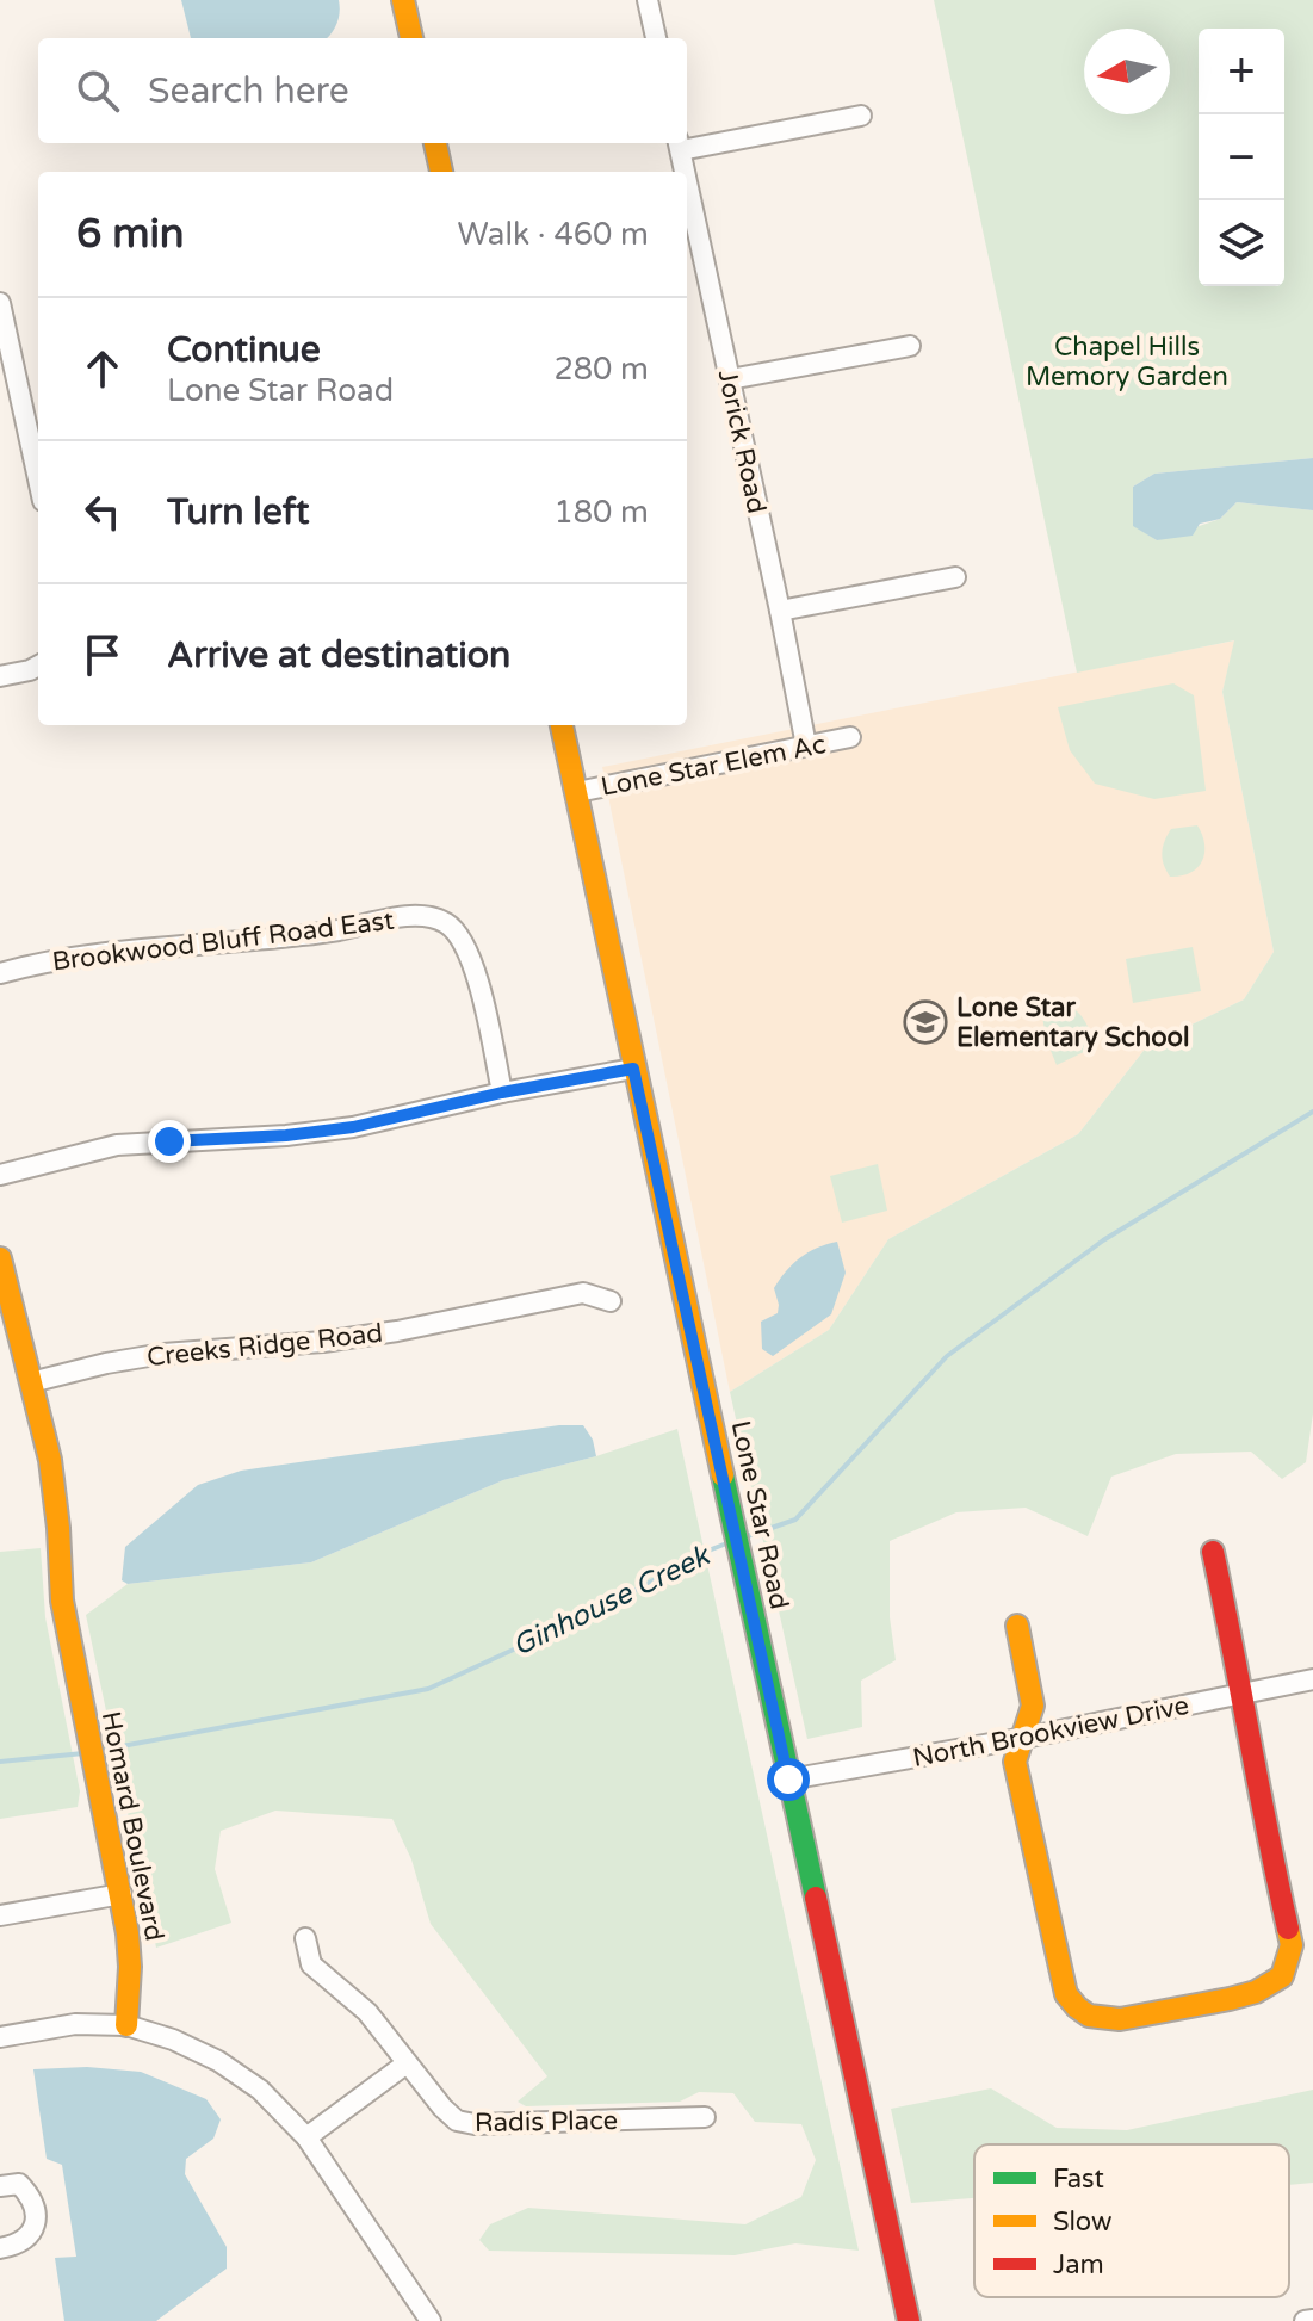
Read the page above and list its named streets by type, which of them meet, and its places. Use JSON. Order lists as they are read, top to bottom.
{
  "streets": {
    "street": [
      "Jorick Road",
      "Lone Star Elem Ac",
      "Brookwood Bluff Road East",
      "Creeks Ridge Road",
      "Lone Star Road",
      "North Brookview Drive",
      "Homard Boulevard",
      "Radis Place"
    ]
  },
  "crossings": [
    ["Jorick Road", "Lone Star Elem Ac"],
    ["Lone Star Elem Ac", "Lone Star Road"],
    ["Creeks Ridge Road", "Homard Boulevard"],
    ["Lone Star Road", "North Brookview Drive"]
  ],
  "water": ["Ginhouse Creek"],
  "parks": ["Chapel Hills Memory Garden"],
  "places": {
    "school or university": ["Lone Star Elementary School"]
  },
  "legend": ["Fast", "Slow", "Jam"],
  "north": "left",
  "page": {
    "map_buttons": ["+", "−"],
    "search": "Search here",
    "heading": ["6 min", "Walk · 460 m"],
    "list": [
      ["Continue", "Lone Star Road", "280 m"],
      ["Turn left", "180 m"],
      "Arrive at destination"
    ]
  }
}
